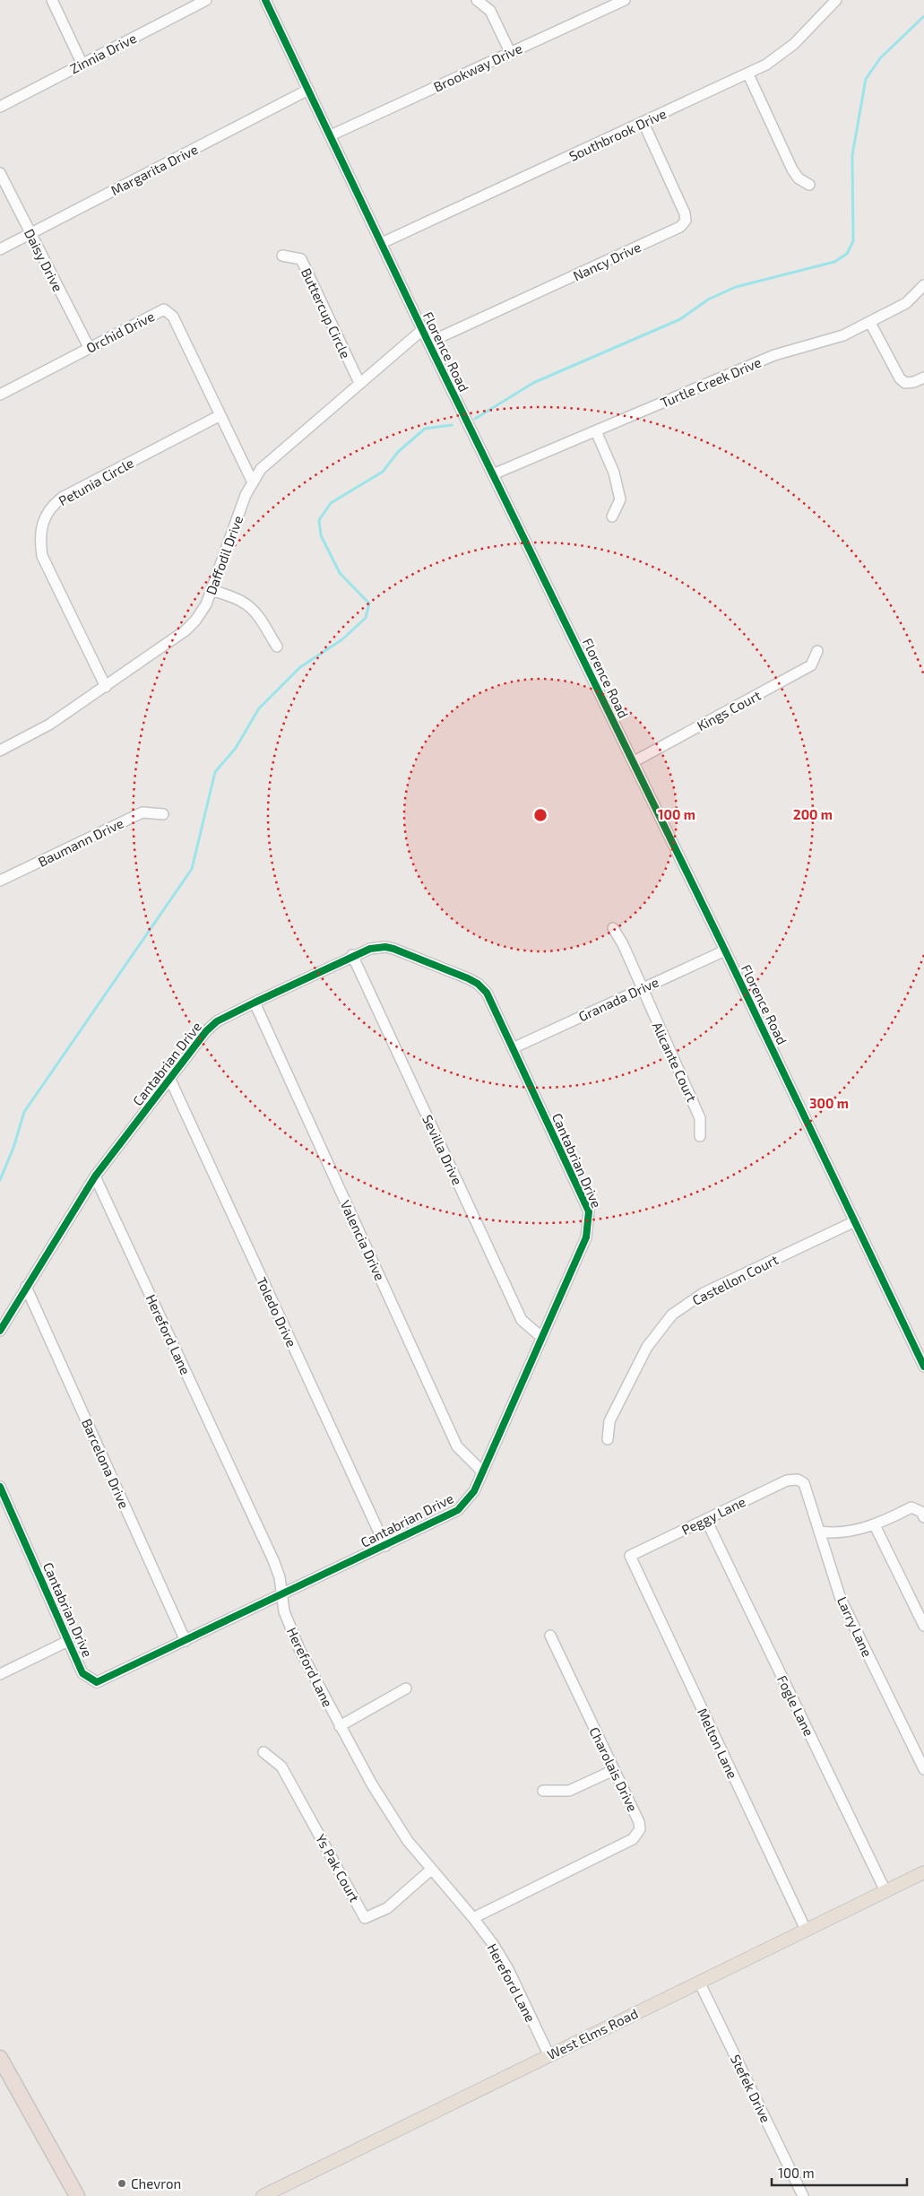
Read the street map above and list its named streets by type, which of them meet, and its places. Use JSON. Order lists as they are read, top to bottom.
{
  "streets": {
    "main road": ["West Elms Road"],
    "street": [
      "Zinnia Drive",
      "Brookway Drive",
      "Southbrook Drive",
      "Margarita Drive",
      "Daisy Drive",
      "Nancy Drive",
      "Buttercup Circle",
      "Orchid Drive",
      "Florence Road",
      "Turtle Creek Drive",
      "Petunia Circle",
      "Daffodil Drive",
      "Kings Court",
      "Baumann Drive",
      "Granada Drive",
      "Alicante Court",
      "Cantabrian Drive",
      "Sevilla Drive",
      "Valencia Drive",
      "Castellon Court",
      "Toledo Drive",
      "Hereford Lane",
      "Barcelona Drive",
      "Peggy Lane",
      "Larry Lane",
      "Fogle Lane",
      "Melton Lane",
      "Charolais Drive",
      "Ys Pak Court",
      "Stefek Drive"
    ]
  },
  "crossings": [
    ["Brookway Drive", "Florence Road"],
    ["Southbrook Drive", "Nancy Drive"],
    ["Southbrook Drive", "Florence Road"],
    ["Margarita Drive", "Daisy Drive"],
    ["Margarita Drive", "Florence Road"],
    ["Daisy Drive", "Orchid Drive"],
    ["Nancy Drive", "Florence Road"],
    ["Buttercup Circle", "Daffodil Drive"],
    ["Orchid Drive", "Petunia Circle"],
    ["Orchid Drive", "Daffodil Drive"],
    ["Florence Road", "Turtle Creek Drive"],
    ["Florence Road", "Daffodil Drive"],
    ["Florence Road", "Kings Court"],
    ["Florence Road", "Granada Drive"],
    ["Florence Road", "Castellon Court"],
    ["Petunia Circle", "Daffodil Drive"],
    ["Granada Drive", "Alicante Court"],
    ["Granada Drive", "Cantabrian Drive"],
    ["Cantabrian Drive", "Sevilla Drive"],
    ["Cantabrian Drive", "Valencia Drive"],
    ["Cantabrian Drive", "Toledo Drive"],
    ["Cantabrian Drive", "Hereford Lane"],
    ["Cantabrian Drive", "Barcelona Drive"],
    ["Hereford Lane", "Charolais Drive"],
    ["Hereford Lane", "Ys Pak Court"],
    ["Hereford Lane", "West Elms Road"],
    ["Peggy Lane", "Larry Lane"],
    ["Peggy Lane", "Fogle Lane"],
    ["Peggy Lane", "Melton Lane"],
    ["Fogle Lane", "West Elms Road"],
    ["Melton Lane", "West Elms Road"],
    ["West Elms Road", "Stefek Drive"]
  ],
  "places": ["Chevron"],
  "scale_bar": "100 m",
  "rings": ["100 m", "200 m", "300 m"]
}
